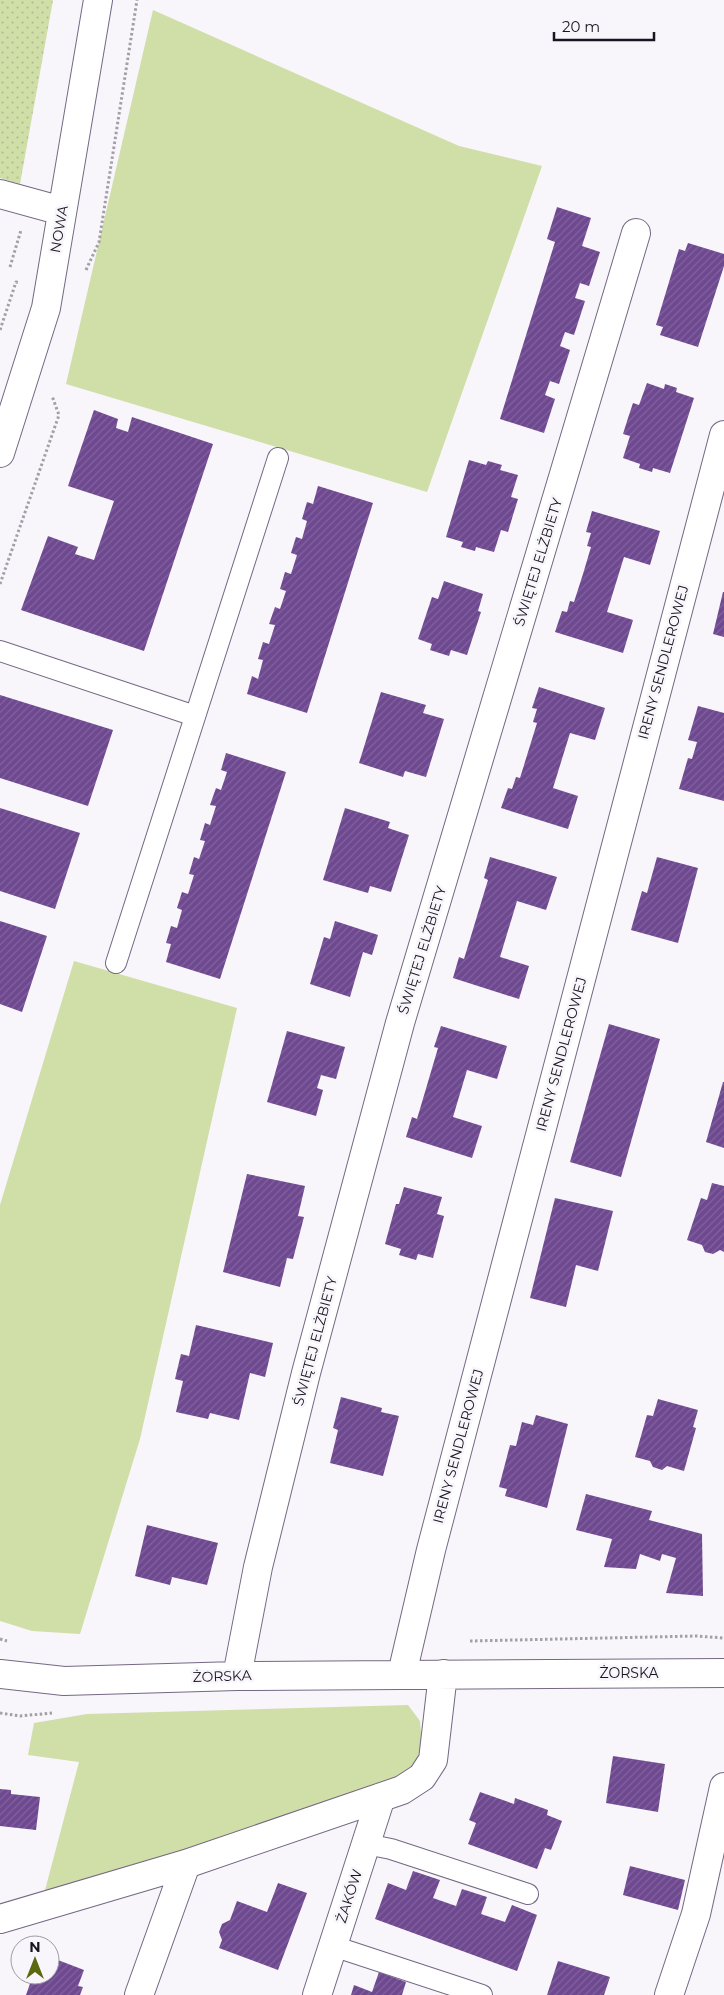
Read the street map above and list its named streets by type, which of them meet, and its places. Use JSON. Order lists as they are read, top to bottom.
{
  "streets": {
    "street": [
      "NOWA",
      "ŚWIĘTEJ ELŻBIETY",
      "IRENY SENDLEROWEJ",
      "ŻORSKA",
      "ŻAKÓW"
    ]
  },
  "crossings": [
    ["ŚWIĘTEJ ELŻBIETY", "ŻORSKA"],
    ["IRENY SENDLEROWEJ", "ŻORSKA"]
  ],
  "scale_bar": "20 m",
  "north": "top"
}
